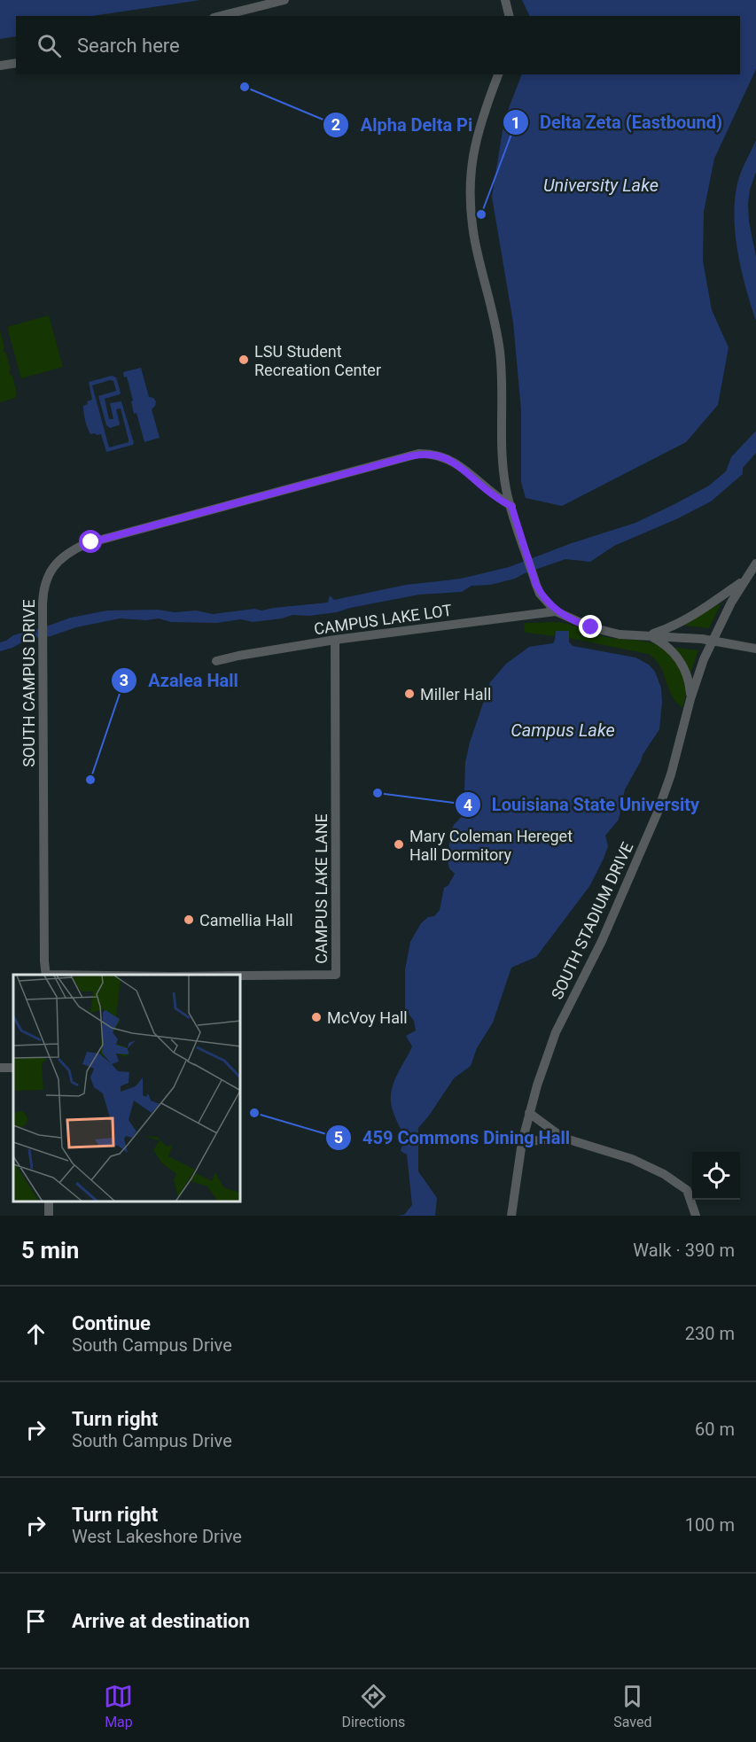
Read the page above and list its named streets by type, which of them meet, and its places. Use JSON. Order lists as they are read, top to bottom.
{
  "streets": {
    "street": [
      "CAMPUS LAKE LOT",
      "SOUTH CAMPUS DRIVE",
      "CAMPUS LAKE LANE",
      "SOUTH STADIUM DRIVE"
    ]
  },
  "crossings": [
    ["CAMPUS LAKE LOT", "CAMPUS LAKE LANE"]
  ],
  "water": ["University Lake", "Campus Lake"],
  "places": [
    "Alpha Delta Pi",
    "Delta Zeta (Eastbound)",
    "LSU Student Recreation Center",
    "Miller Hall",
    "Azalea Hall",
    "Louisiana State University",
    "Mary Coleman Hereget Hall Dormitory",
    "Camellia Hall",
    "McVoy Hall",
    "459 Commons Dining Hall"
  ],
  "page": {
    "search": "Search here",
    "heading": ["5 min", "Walk · 390 m"],
    "list": [
      ["Continue", "South Campus Drive", "230 m"],
      ["Turn right", "South Campus Drive", "60 m"],
      ["Turn right", "West Lakeshore Drive", "100 m"],
      "Arrive at destination"
    ],
    "nav": ["Map", "Directions", "Saved"]
  }
}
